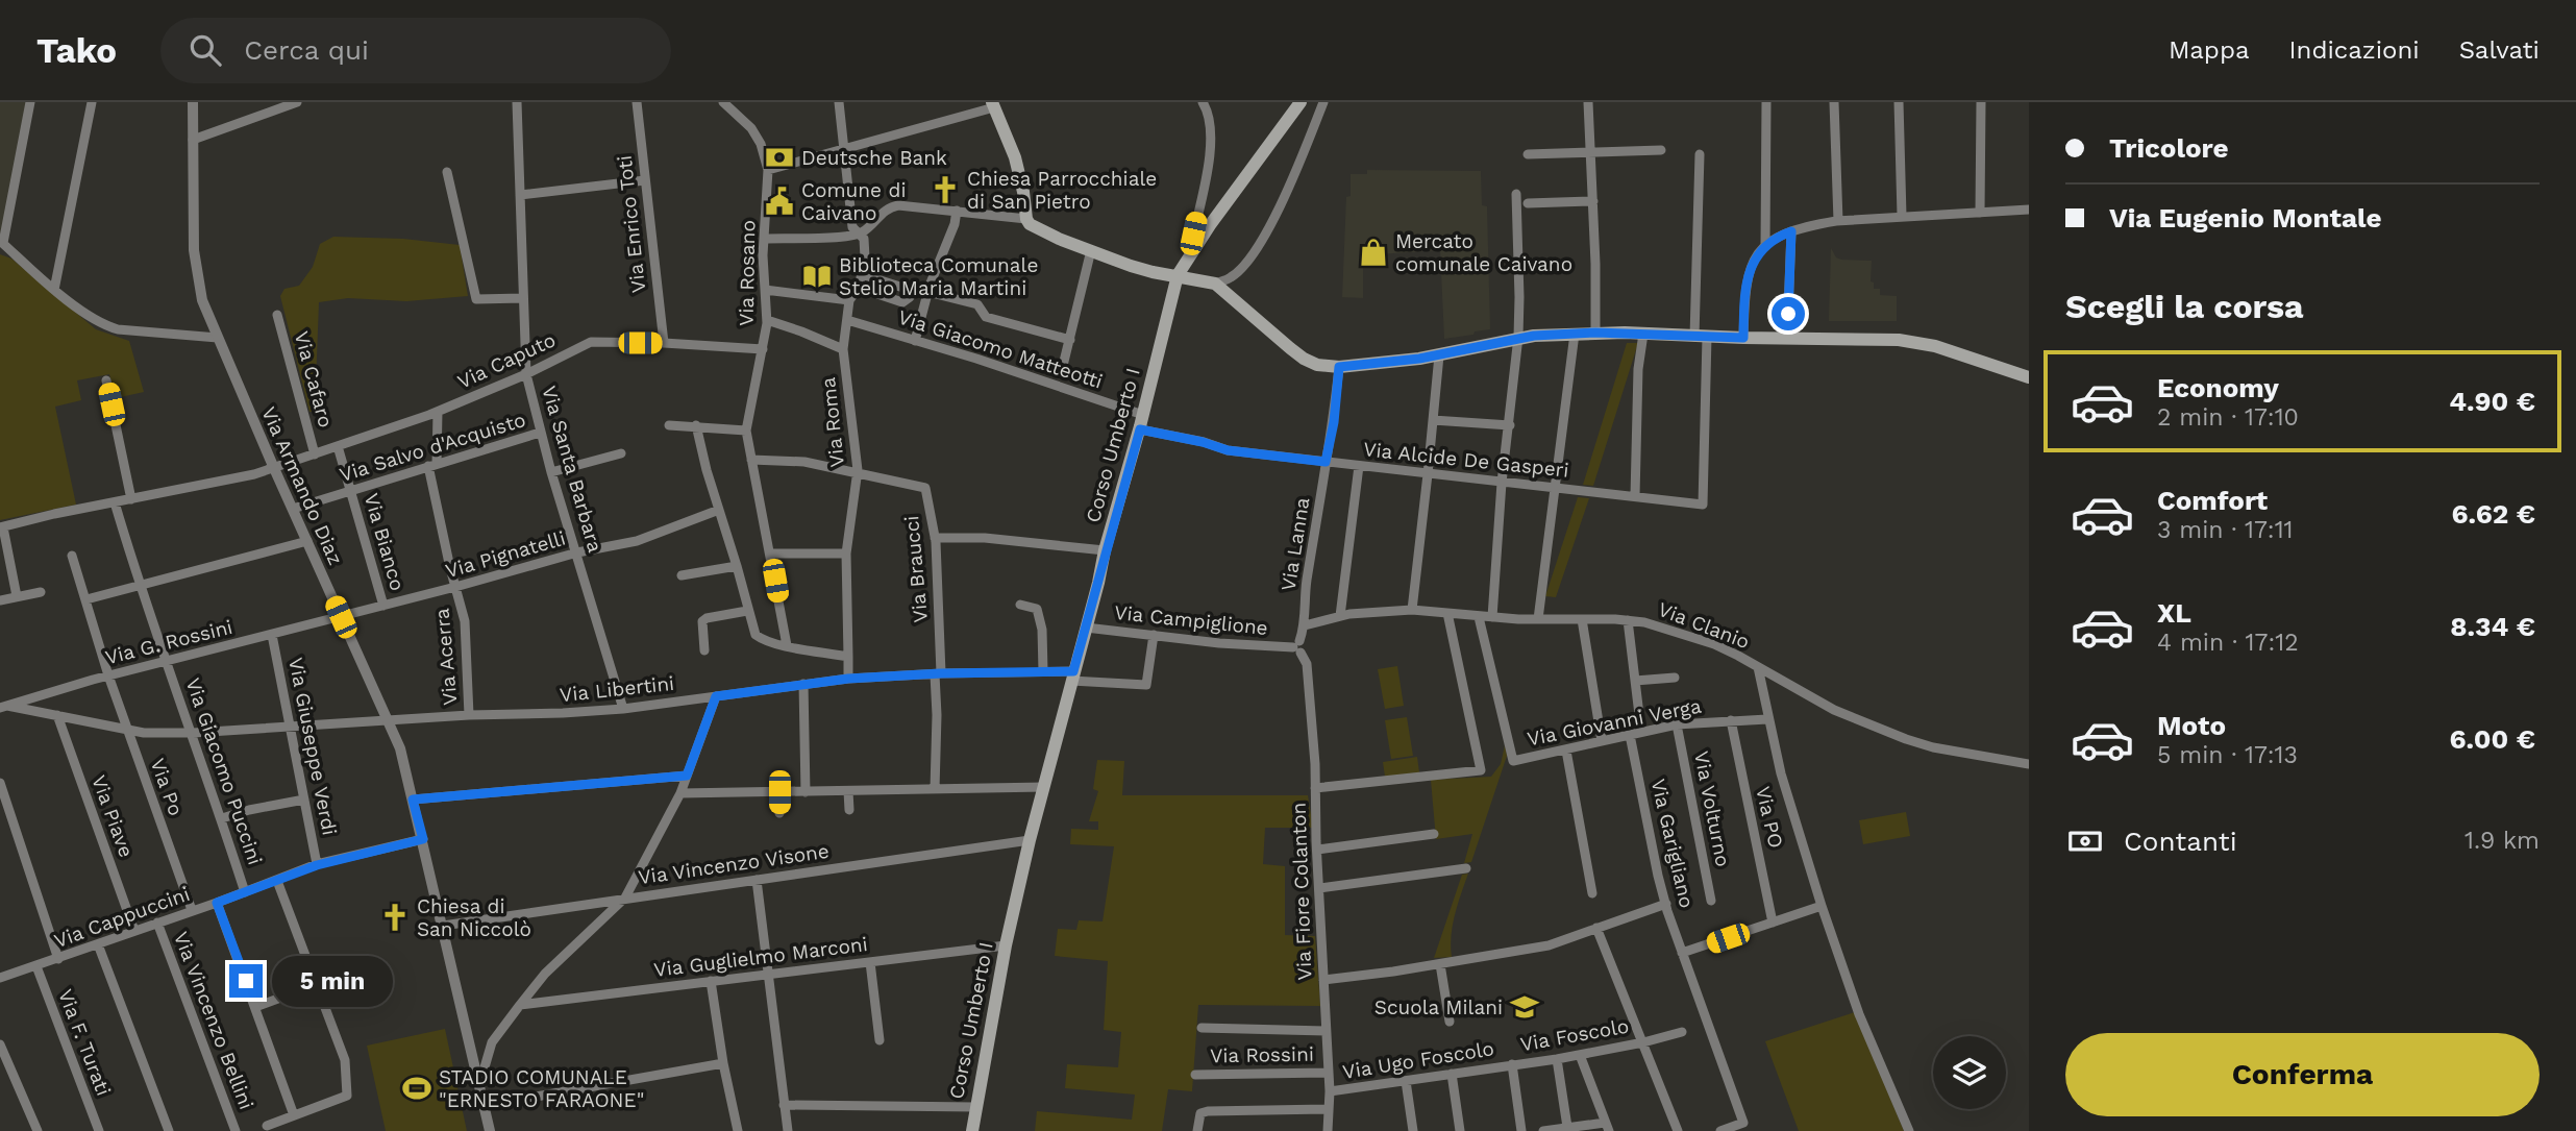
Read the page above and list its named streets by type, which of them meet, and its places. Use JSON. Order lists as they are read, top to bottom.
{
  "streets": {
    "main road": ["Corso Umberto I"],
    "street": [
      "Via Enrico Toti",
      "Via Rosano",
      "Via Giacomo Matteotti",
      "Via Caputo",
      "Via Cafaro",
      "Via Roma",
      "Via Salvo d'Acquisto",
      "Via Alcide De Gasperi",
      "Via Santa Barbara",
      "Via Armando Diaz",
      "Via Bianco",
      "Via Lanna",
      "Via Pignatelli",
      "Via Braucci",
      "Via Campiglione",
      "Via Clanio",
      "Via G. Rossini",
      "Via Acerra",
      "Via Libertini",
      "Via Giovanni Verga",
      "Via Giuseppe Verdi",
      "Via Giacomo Puccini",
      "Via Po",
      "Via Volturno",
      "Via Piave",
      "Via PO",
      "Via Garigliano",
      "Via Vincenzo Visone",
      "Via Fiore Colanton",
      "Via Cappuccini",
      "Via Guglielmo Marconi",
      "Via Vincenzo Bellini",
      "Via Foscolo",
      "Via F. Turati",
      "Via Rossini",
      "Via Ugo Foscolo"
    ]
  },
  "crossings": [
    ["Via Enrico Toti", "Via Caputo"],
    ["Via Rosano", "Via Caputo"],
    ["Via Giacomo Matteotti", "Via Roma"],
    ["Via Giacomo Matteotti", "Corso Umberto I"],
    ["Via Caputo", "Via Cafaro"],
    ["Via Caputo", "Via Santa Barbara"],
    ["Via Caputo", "Via Armando Diaz"],
    ["Via Caputo", "Via Bianco"],
    ["Via Caputo", "Via Acerra"],
    ["Via Caputo", "Via Giacomo Puccini"],
    ["Via Roma", "Via Braucci"],
    ["Via Roma", "Via Libertini"],
    ["Corso Umberto I", "Via Alcide De Gasperi"],
    ["Corso Umberto I", "Via Campiglione"],
    ["Corso Umberto I", "Via Libertini"],
    ["Corso Umberto I", "Via Vincenzo Visone"],
    ["Corso Umberto I", "Via Guglielmo Marconi"],
    ["Via Salvo d'Acquisto", "Via Santa Barbara"],
    ["Via Salvo d'Acquisto", "Via Armando Diaz"],
    ["Via Salvo d'Acquisto", "Via Bianco"],
    ["Via Salvo d'Acquisto", "Via Acerra"],
    ["Via Alcide De Gasperi", "Via Lanna"],
    ["Via Santa Barbara", "Via Pignatelli"],
    ["Via Santa Barbara", "Via Libertini"],
    ["Via Armando Diaz", "Via Pignatelli"],
    ["Via Armando Diaz", "Via G. Rossini"],
    ["Via Armando Diaz", "Via Libertini"],
    ["Via Armando Diaz", "Via Vincenzo Visone"],
    ["Via Armando Diaz", "Via Cappuccini"],
    ["Via Bianco", "Via Pignatelli"],
    ["Via Lanna", "Via Campiglione"],
    ["Via Lanna", "Via Clanio"],
    ["Via Lanna", "Via Fiore Colanton"],
    ["Via Pignatelli", "Via G. Rossini"],
    ["Via Pignatelli", "Via Acerra"],
    ["Via Braucci", "Via Libertini"],
    ["Via Campiglione", "Via Libertini"],
    ["Via Campiglione", "Via Fiore Colanton"],
    ["Via Clanio", "Via Giovanni Verga"],
    ["Via G. Rossini", "Via Libertini"],
    ["Via G. Rossini", "Via Giuseppe Verdi"],
    ["Via G. Rossini", "Via Giacomo Puccini"],
    ["Via G. Rossini", "Via Po"],
    ["Via Acerra", "Via Libertini"],
    ["Via Libertini", "Via Giuseppe Verdi"],
    ["Via Libertini", "Via Giacomo Puccini"],
    ["Via Libertini", "Via Po"],
    ["Via Libertini", "Via Piave"],
    ["Via Giovanni Verga", "Via Volturno"],
    ["Via Giovanni Verga", "Via PO"],
    ["Via Giovanni Verga", "Via Garigliano"],
    ["Via Giuseppe Verdi", "Via Cappuccini"],
    ["Via Giacomo Puccini", "Via Cappuccini"],
    ["Via Po", "Via Cappuccini"],
    ["Via Piave", "Via Cappuccini"],
    ["Via Fiore Colanton", "Via Rossini"],
    ["Via Fiore Colanton", "Via Ugo Foscolo"],
    ["Via Cappuccini", "Via Vincenzo Bellini"],
    ["Via Cappuccini", "Via F. Turati"],
    ["Via Foscolo", "Via Ugo Foscolo"]
  ],
  "places": {
    "bank": ["Deutsche Bank"],
    "church": ["Chiesa Parrocchiale di San Pietro", "Chiesa di San Niccolò"],
    "public building": ["Comune di Caivano"],
    "shop": ["Mercato comunale Caivano"],
    "library": ["Biblioteca Comunale Stelio Maria Martini"],
    "school or university": ["Scuola Milani"],
    "sports": ["STADIO COMUNALE \"ERNESTO FARAONE\""]
  },
  "page": {
    "header": "Tako",
    "search": "Cerca qui",
    "nav": ["Mappa", "Indicazioni", "Salvati"],
    "banner": ["Tricolore", "Via Eugenio Montale"],
    "heading": "Scegli la corsa",
    "list": [
      {
        "name": "Economy",
        "note": "2 min · 17:10",
        "value": "4.90 €"
      },
      {
        "name": "Comfort",
        "note": "3 min · 17:11",
        "value": "6.62 €"
      },
      {
        "name": "XL",
        "note": "4 min · 17:12",
        "value": "8.34 €"
      },
      {
        "name": "Moto",
        "note": "5 min · 17:13",
        "value": "6.00 €"
      }
    ],
    "pay": ["Contanti", "1.9 km"],
    "bubble": "5 min",
    "buttons": "Conferma"
  }
}
